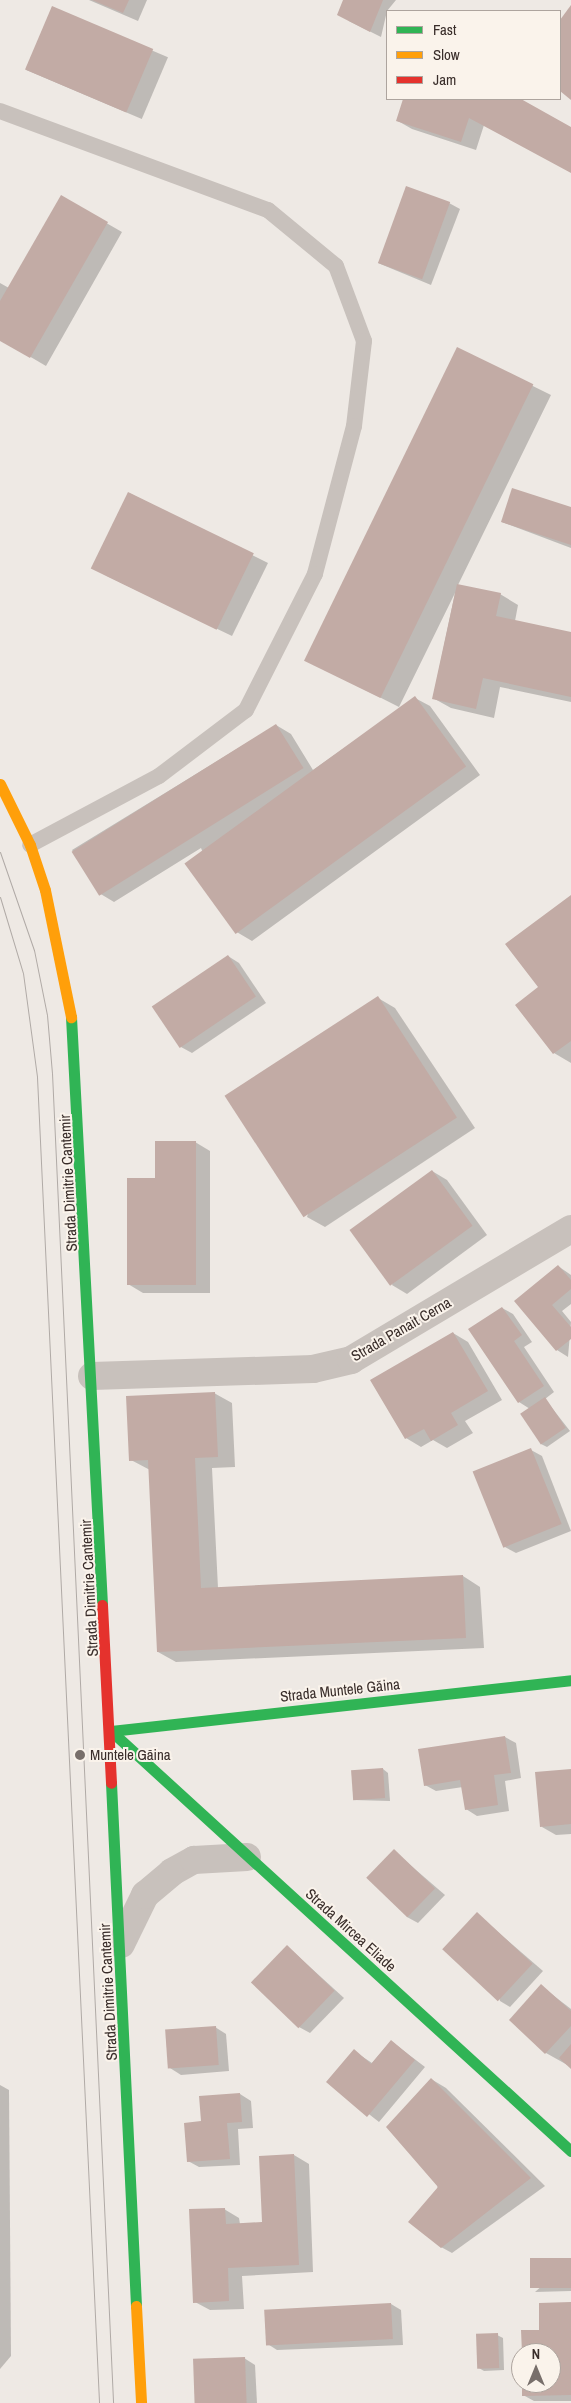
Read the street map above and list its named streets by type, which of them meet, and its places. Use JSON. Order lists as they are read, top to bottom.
{
  "streets": {
    "main road": ["Strada Dimitrie Cantemir", "Strada Muntele Găina", "Strada Mircea Eliade"],
    "street": ["Strada Panait Cerna"]
  },
  "crossings": [
    ["Strada Dimitrie Cantemir", "Strada Panait Cerna"],
    ["Strada Dimitrie Cantemir", "Strada Muntele Găina"],
    ["Strada Dimitrie Cantemir", "Strada Mircea Eliade"],
    ["Strada Muntele Găina", "Strada Mircea Eliade"]
  ],
  "places": ["Muntele Găina"],
  "legend": ["Fast", "Slow", "Jam"],
  "north": "top"
}
